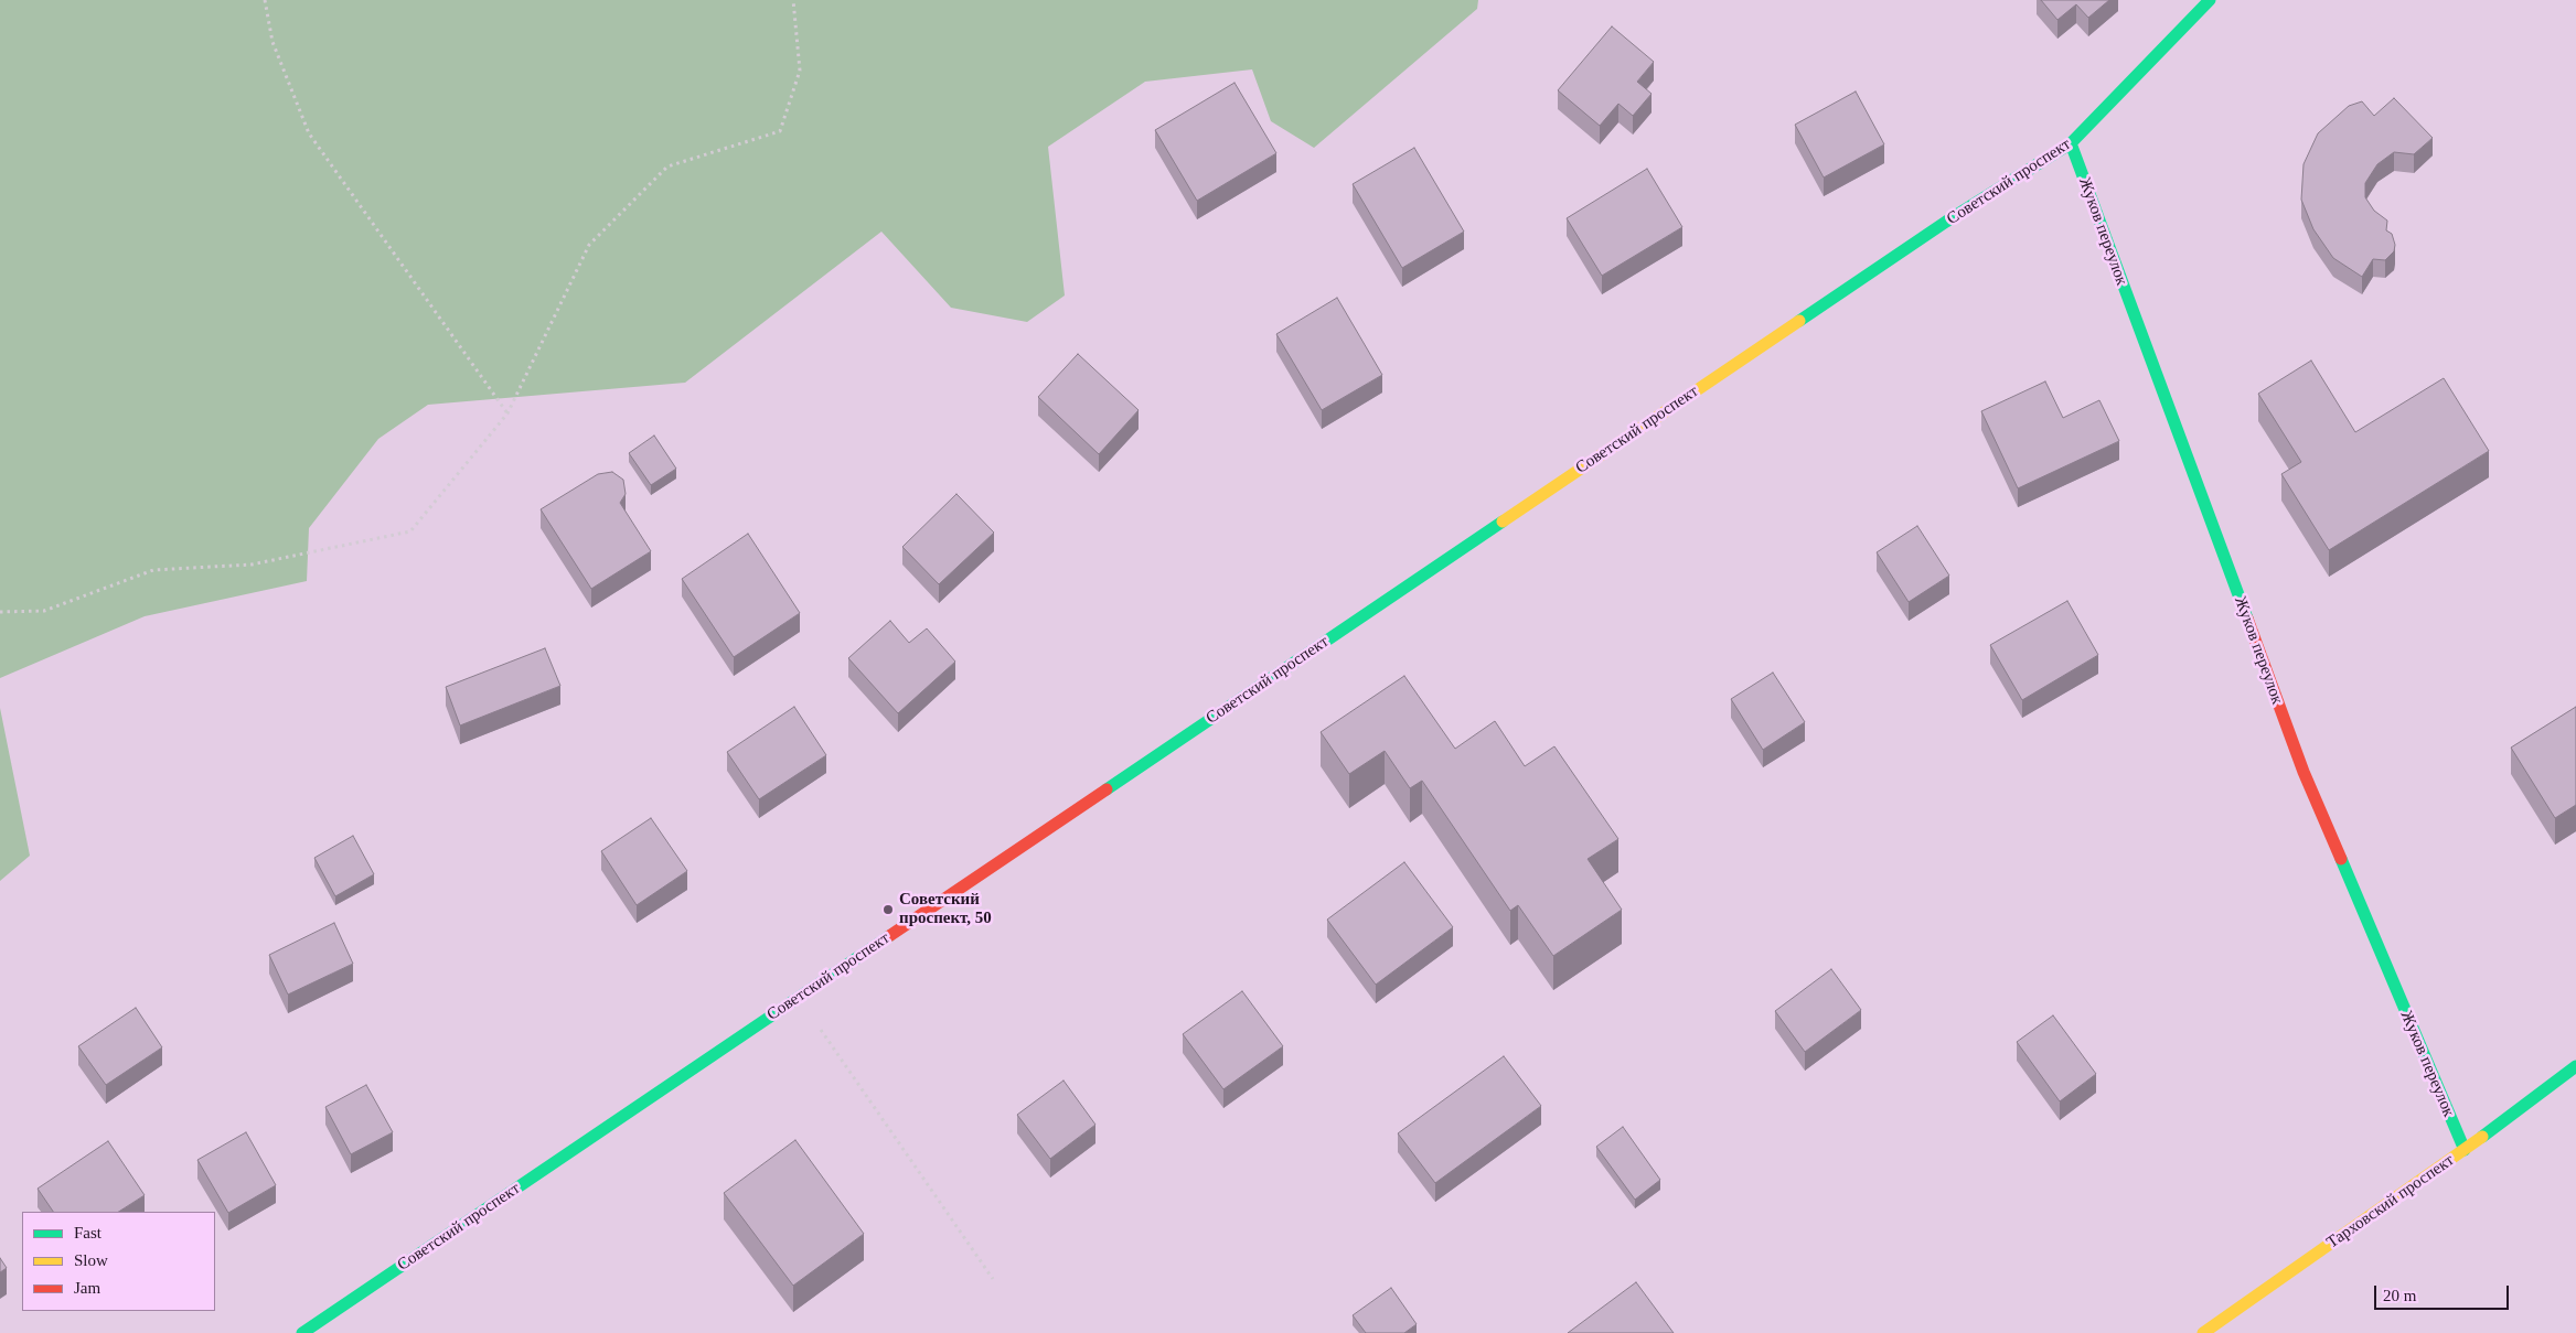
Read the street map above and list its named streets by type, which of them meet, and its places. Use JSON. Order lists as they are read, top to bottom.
{
  "streets": {
    "street": ["Советский проспект", "Жуков переулок", "Тарховский проспект"]
  },
  "crossings": [
    ["Советский проспект", "Жуков переулок"],
    ["Жуков переулок", "Тарховский проспект"]
  ],
  "places": ["Советский проспект, 50"],
  "legend": ["Fast", "Slow", "Jam"],
  "scale_bar": "20 m"
}
